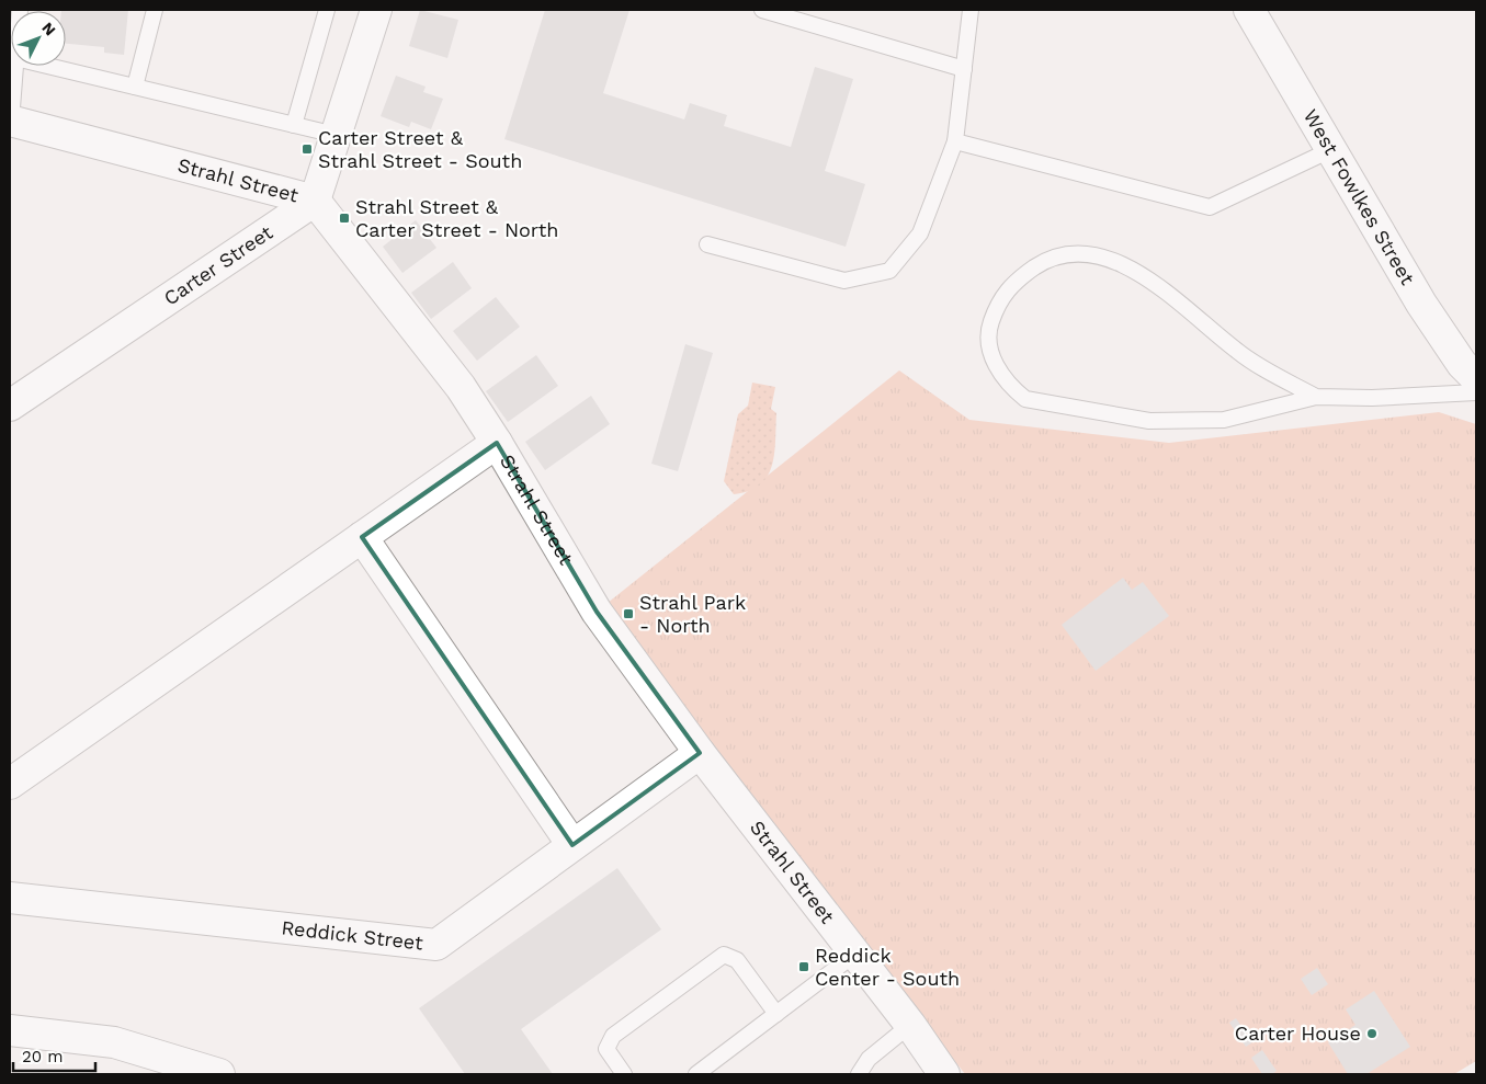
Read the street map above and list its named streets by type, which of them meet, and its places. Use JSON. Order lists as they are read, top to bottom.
{
  "streets": {
    "street": [
      "Strahl Street",
      "West Fowlkes Street",
      "Carter Street",
      "Reddick Street"
    ]
  },
  "crossings": [
    ["Strahl Street", "Carter Street"],
    ["Strahl Street", "Reddick Street"]
  ],
  "places": {
    "transit": [
      "Carter Street & Strahl Street - South",
      "Strahl Street & Carter Street - North",
      "Strahl Park - North",
      "Reddick Center - South"
    ],
    "other": ["Carter House"]
  },
  "scale_bar": "20 m",
  "north": "top right"
}
